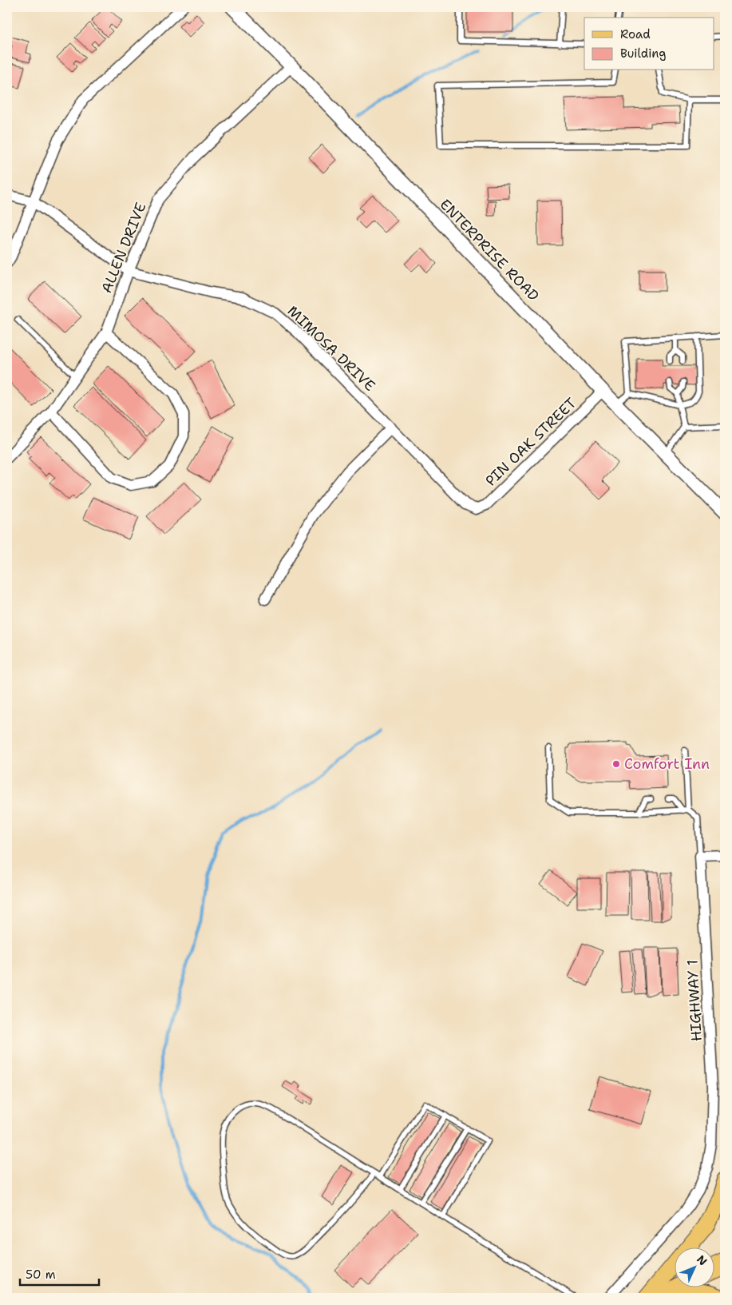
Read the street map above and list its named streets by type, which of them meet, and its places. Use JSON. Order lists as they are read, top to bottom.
{
  "streets": {
    "street": [
      "ALLEN DRIVE",
      "ENTERPRISE ROAD",
      "MIMOSA DRIVE",
      "PIN OAK STREET",
      "HIGHWAY 1"
    ]
  },
  "crossings": [
    ["ALLEN DRIVE", "ENTERPRISE ROAD"],
    ["ALLEN DRIVE", "MIMOSA DRIVE"],
    ["ENTERPRISE ROAD", "PIN OAK STREET"],
    ["MIMOSA DRIVE", "PIN OAK STREET"]
  ],
  "places": ["Comfort Inn"],
  "legend": ["Road", "Building"],
  "scale_bar": "50 m",
  "north": "top right"
}
